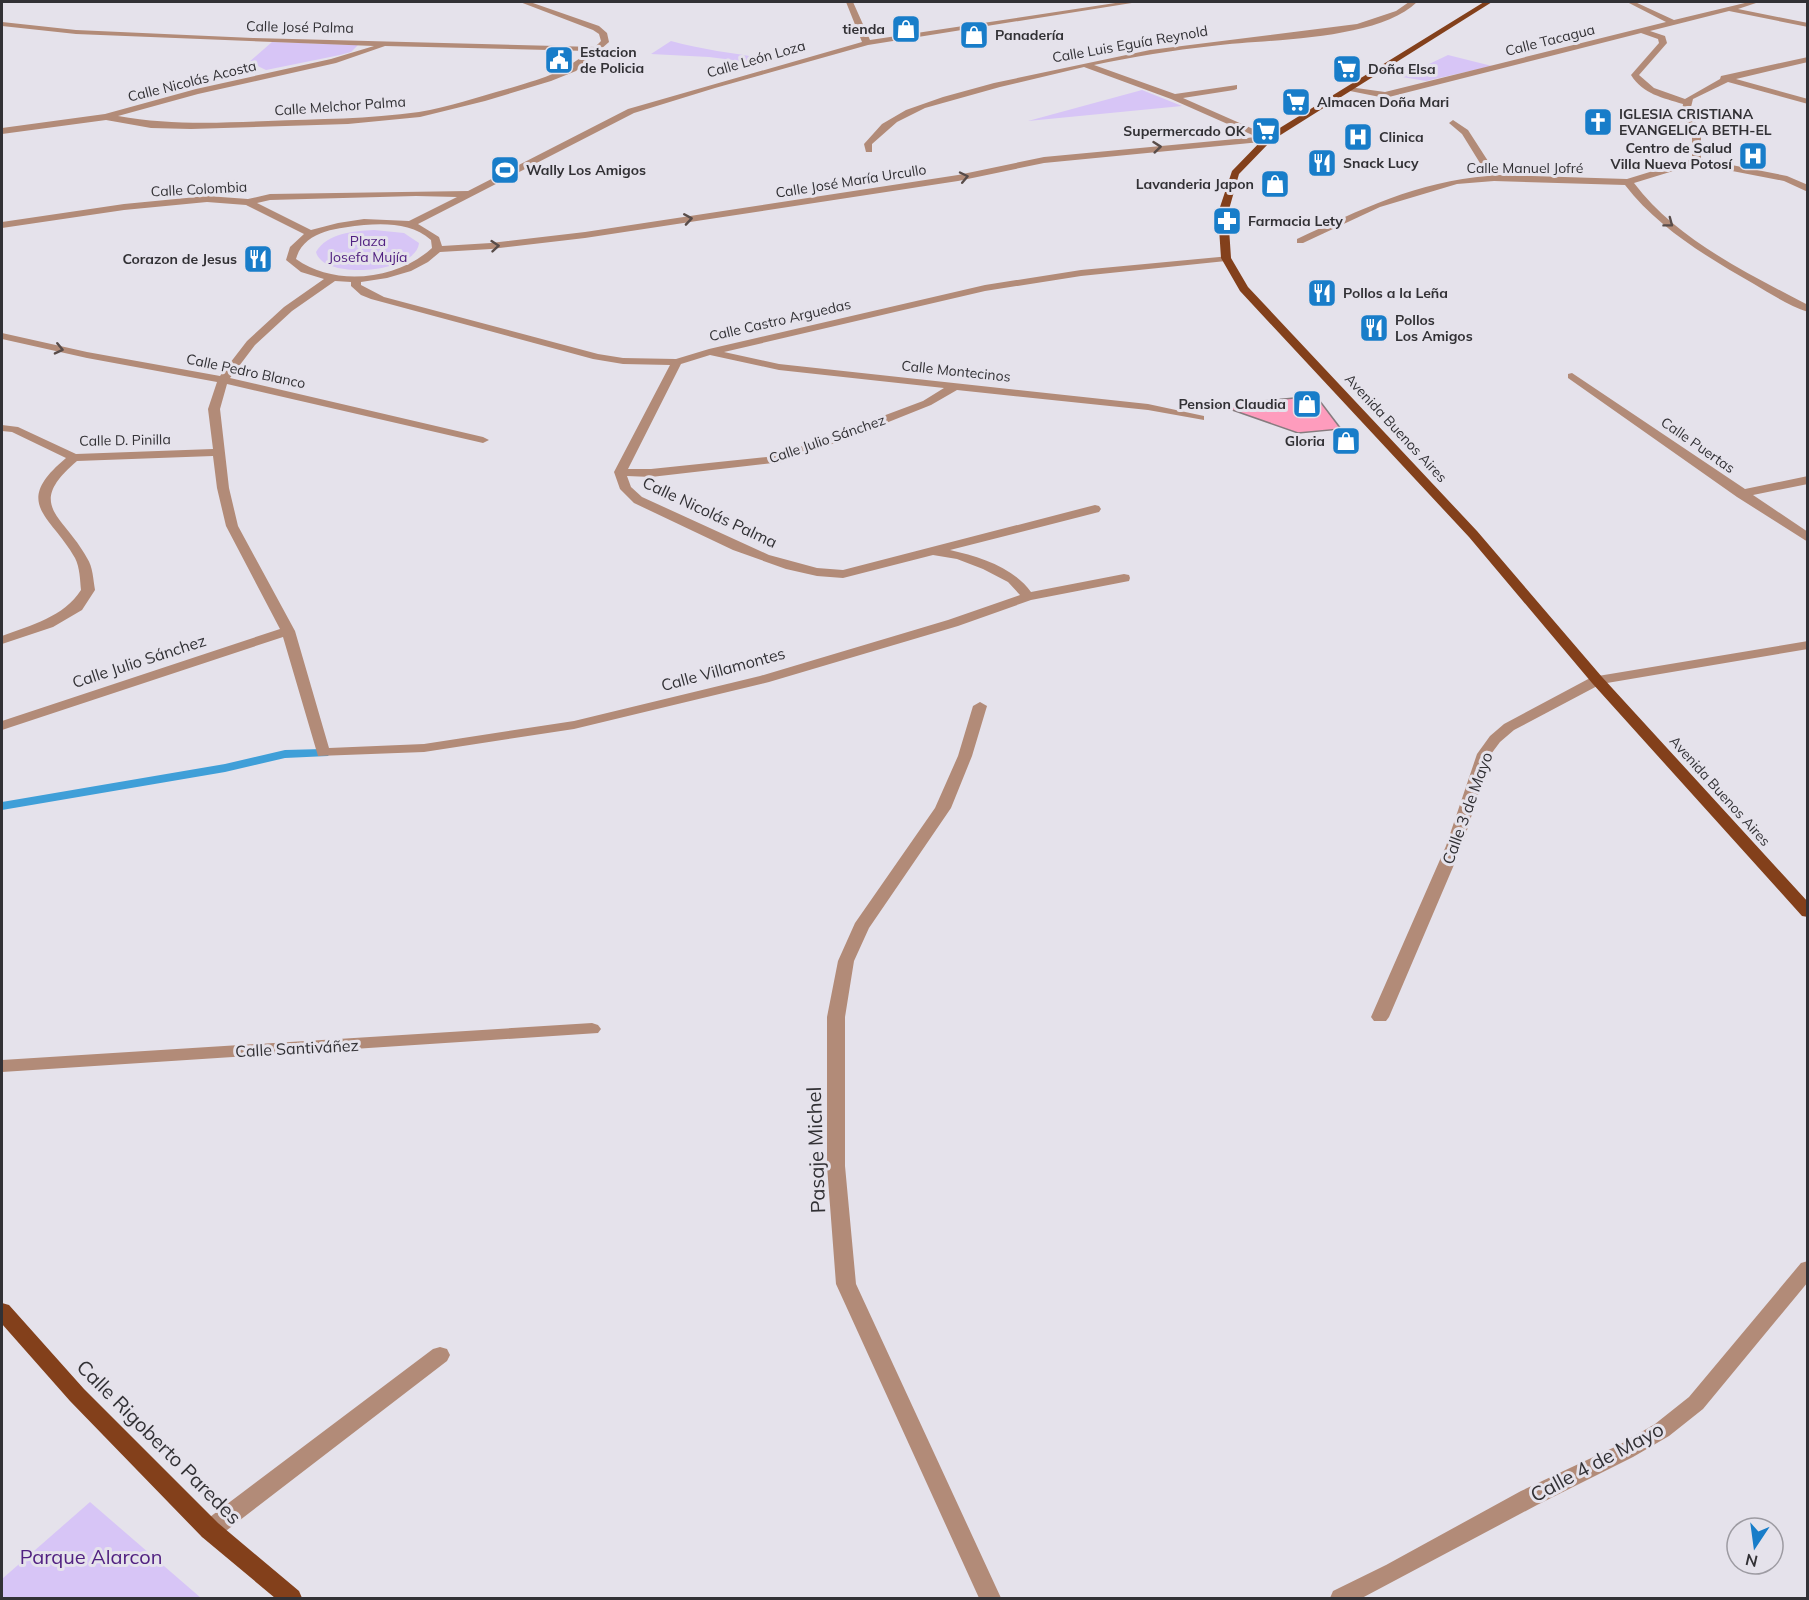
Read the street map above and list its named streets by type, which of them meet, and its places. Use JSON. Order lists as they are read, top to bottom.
{
  "streets": {
    "main road": ["Avenida Buenos Aires", "Calle Rigoberto Paredes"],
    "street": [
      "Calle José Palma",
      "Calle Tacagua",
      "Calle Luis Eguía Reynold",
      "Calle León Loza",
      "Calle Nicolás Acosta",
      "Calle Melchor Palma",
      "Calle Manuel Jofré",
      "Calle José María Urcullo",
      "Calle Colombia",
      "Calle Castro Arguedas",
      "Calle Pedro Blanco",
      "Calle Montecinos",
      "Calle Julio Sánchez",
      "Calle D. Pinilla",
      "Calle Puertas",
      "Calle Nicolás Palma",
      "Calle Villamontes",
      "Calle 3 de Mayo",
      "Calle Santiváñez",
      "Pasaje Michel",
      "Calle 4 de Mayo"
    ]
  },
  "crossings": [
    ["Calle José Palma", "Calle Nicolás Acosta"],
    ["Calle José Palma", "Calle Melchor Palma"],
    ["Calle Tacagua", "Avenida Buenos Aires"],
    ["Calle León Loza", "Calle Colombia"],
    ["Calle Nicolás Acosta", "Calle Melchor Palma"],
    ["Calle José María Urcullo", "Avenida Buenos Aires"],
    ["Calle Castro Arguedas", "Calle Montecinos"],
    ["Calle Castro Arguedas", "Avenida Buenos Aires"],
    ["Calle Castro Arguedas", "Calle Nicolás Palma"],
    ["Calle Montecinos", "Calle Julio Sánchez"],
    ["Avenida Buenos Aires", "Calle 3 de Mayo"],
    ["Calle Julio Sánchez", "Calle Nicolás Palma"],
    ["Calle Julio Sánchez", "Calle Villamontes"]
  ],
  "one_way": ["Calle José María Urcullo", "Calle Pedro Blanco"],
  "parks": ["Plaza Josefa Mujía", "Parque Alarcon"],
  "places": {
    "shop": [
      "tienda",
      "Panadería",
      "Lavanderia Japon",
      "Pension Claudia",
      "Gloria"
    ],
    "public building": ["Estacion de Policia"],
    "supermarket": ["Doña Elsa", "Almacen Doña Mari", "Supermercado OK"],
    "church": ["IGLESIA CRISTIANA EVANGELICA BETH-EL"],
    "hospital": ["Clinica", "Centro de Salud Villa Nueva Potosí"],
    "restaurant": [
      "Snack Lucy",
      "Corazon de Jesus",
      "Pollos a la Leña",
      "Pollos Los Amigos"
    ],
    "sports": ["Wally Los Amigos"],
    "pharmacy": ["Farmacia Lety"]
  },
  "north": "bottom"
}
